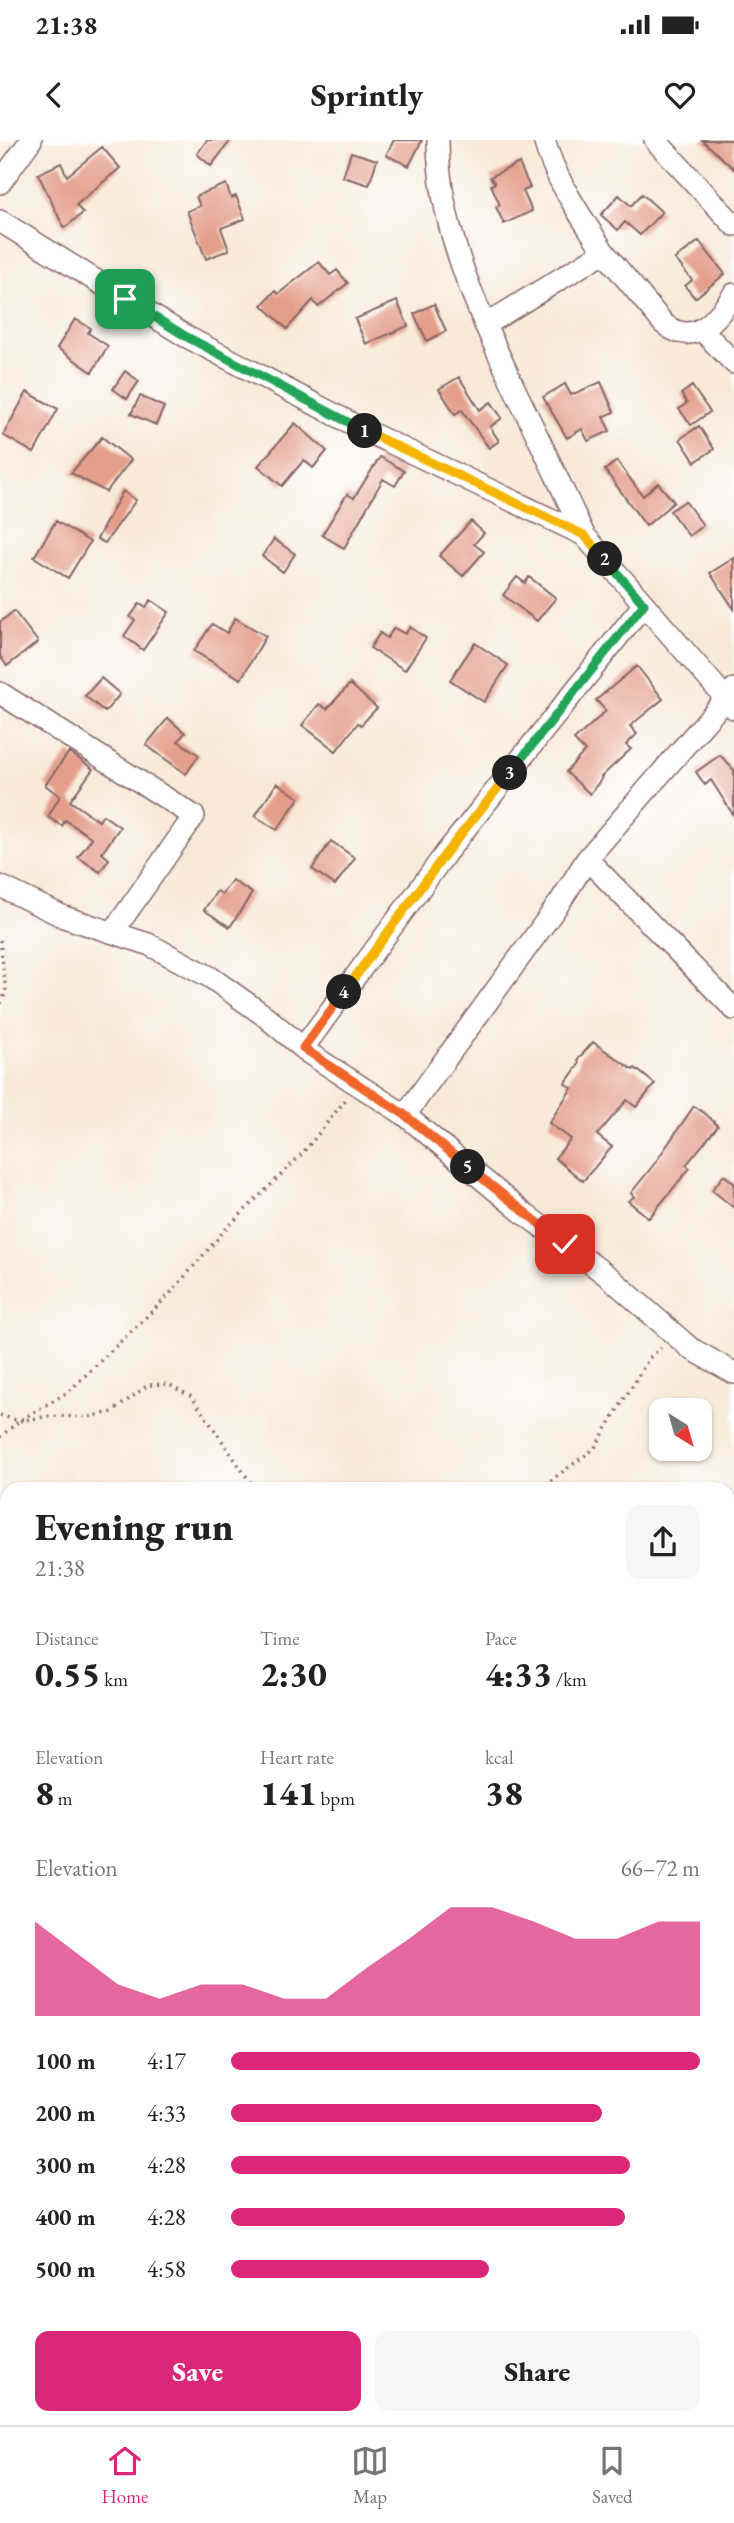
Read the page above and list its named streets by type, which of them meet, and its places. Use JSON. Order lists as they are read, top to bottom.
{
  "north": "bottom right",
  "page": {
    "status": "21:38",
    "header": "Sprintly",
    "pins": [
      "1",
      "2",
      "3",
      "4",
      "5"
    ],
    "heading": ["Evening run", "21:38"],
    "stats": [
      ["Distance", "0.55 km"],
      ["Time", "2:30"],
      ["Pace", "4:33 /km"],
      ["Elevation", "8 m"],
      ["Heart rate", "141 bpm"],
      ["kcal", "38"]
    ],
    "chart": ["Elevation", "66–72 m"],
    "list": [
      {
        "name": "100 m",
        "note": "4:17"
      },
      {
        "name": "200 m",
        "note": "4:33"
      },
      {
        "name": "300 m",
        "note": "4:28"
      },
      {
        "name": "400 m",
        "note": "4:28"
      },
      {
        "name": "500 m",
        "note": "4:58"
      }
    ],
    "buttons": ["Save", "Share"],
    "tabs": ["Home", "Map", "Saved"]
  }
}
